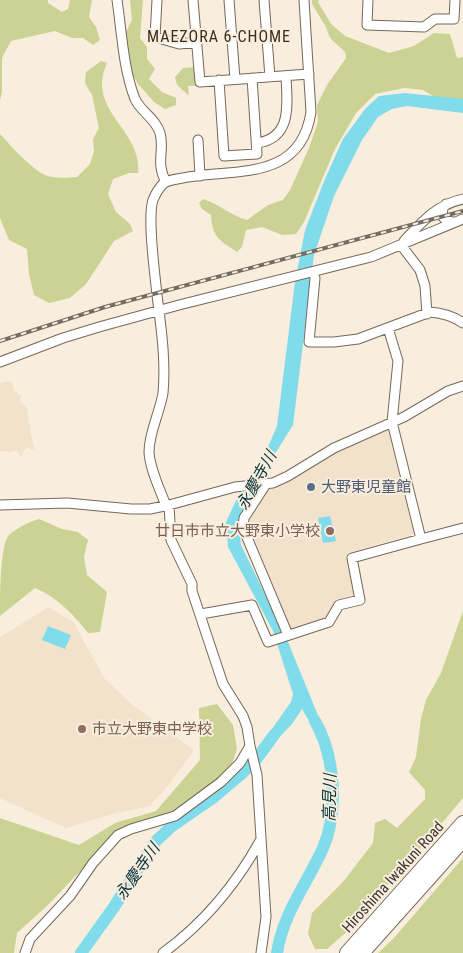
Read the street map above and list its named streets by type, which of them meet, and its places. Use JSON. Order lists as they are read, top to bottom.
{
  "streets": {
    "highway": ["Hiroshima Iwakuni Road"]
  },
  "districts": ["MAEZORA 6-CHOME"],
  "water": ["永慶寺川", "高見川"],
  "places": ["大野東児童館", "廿日市市立大野東小学校", "市立大野東中学校"]
}
